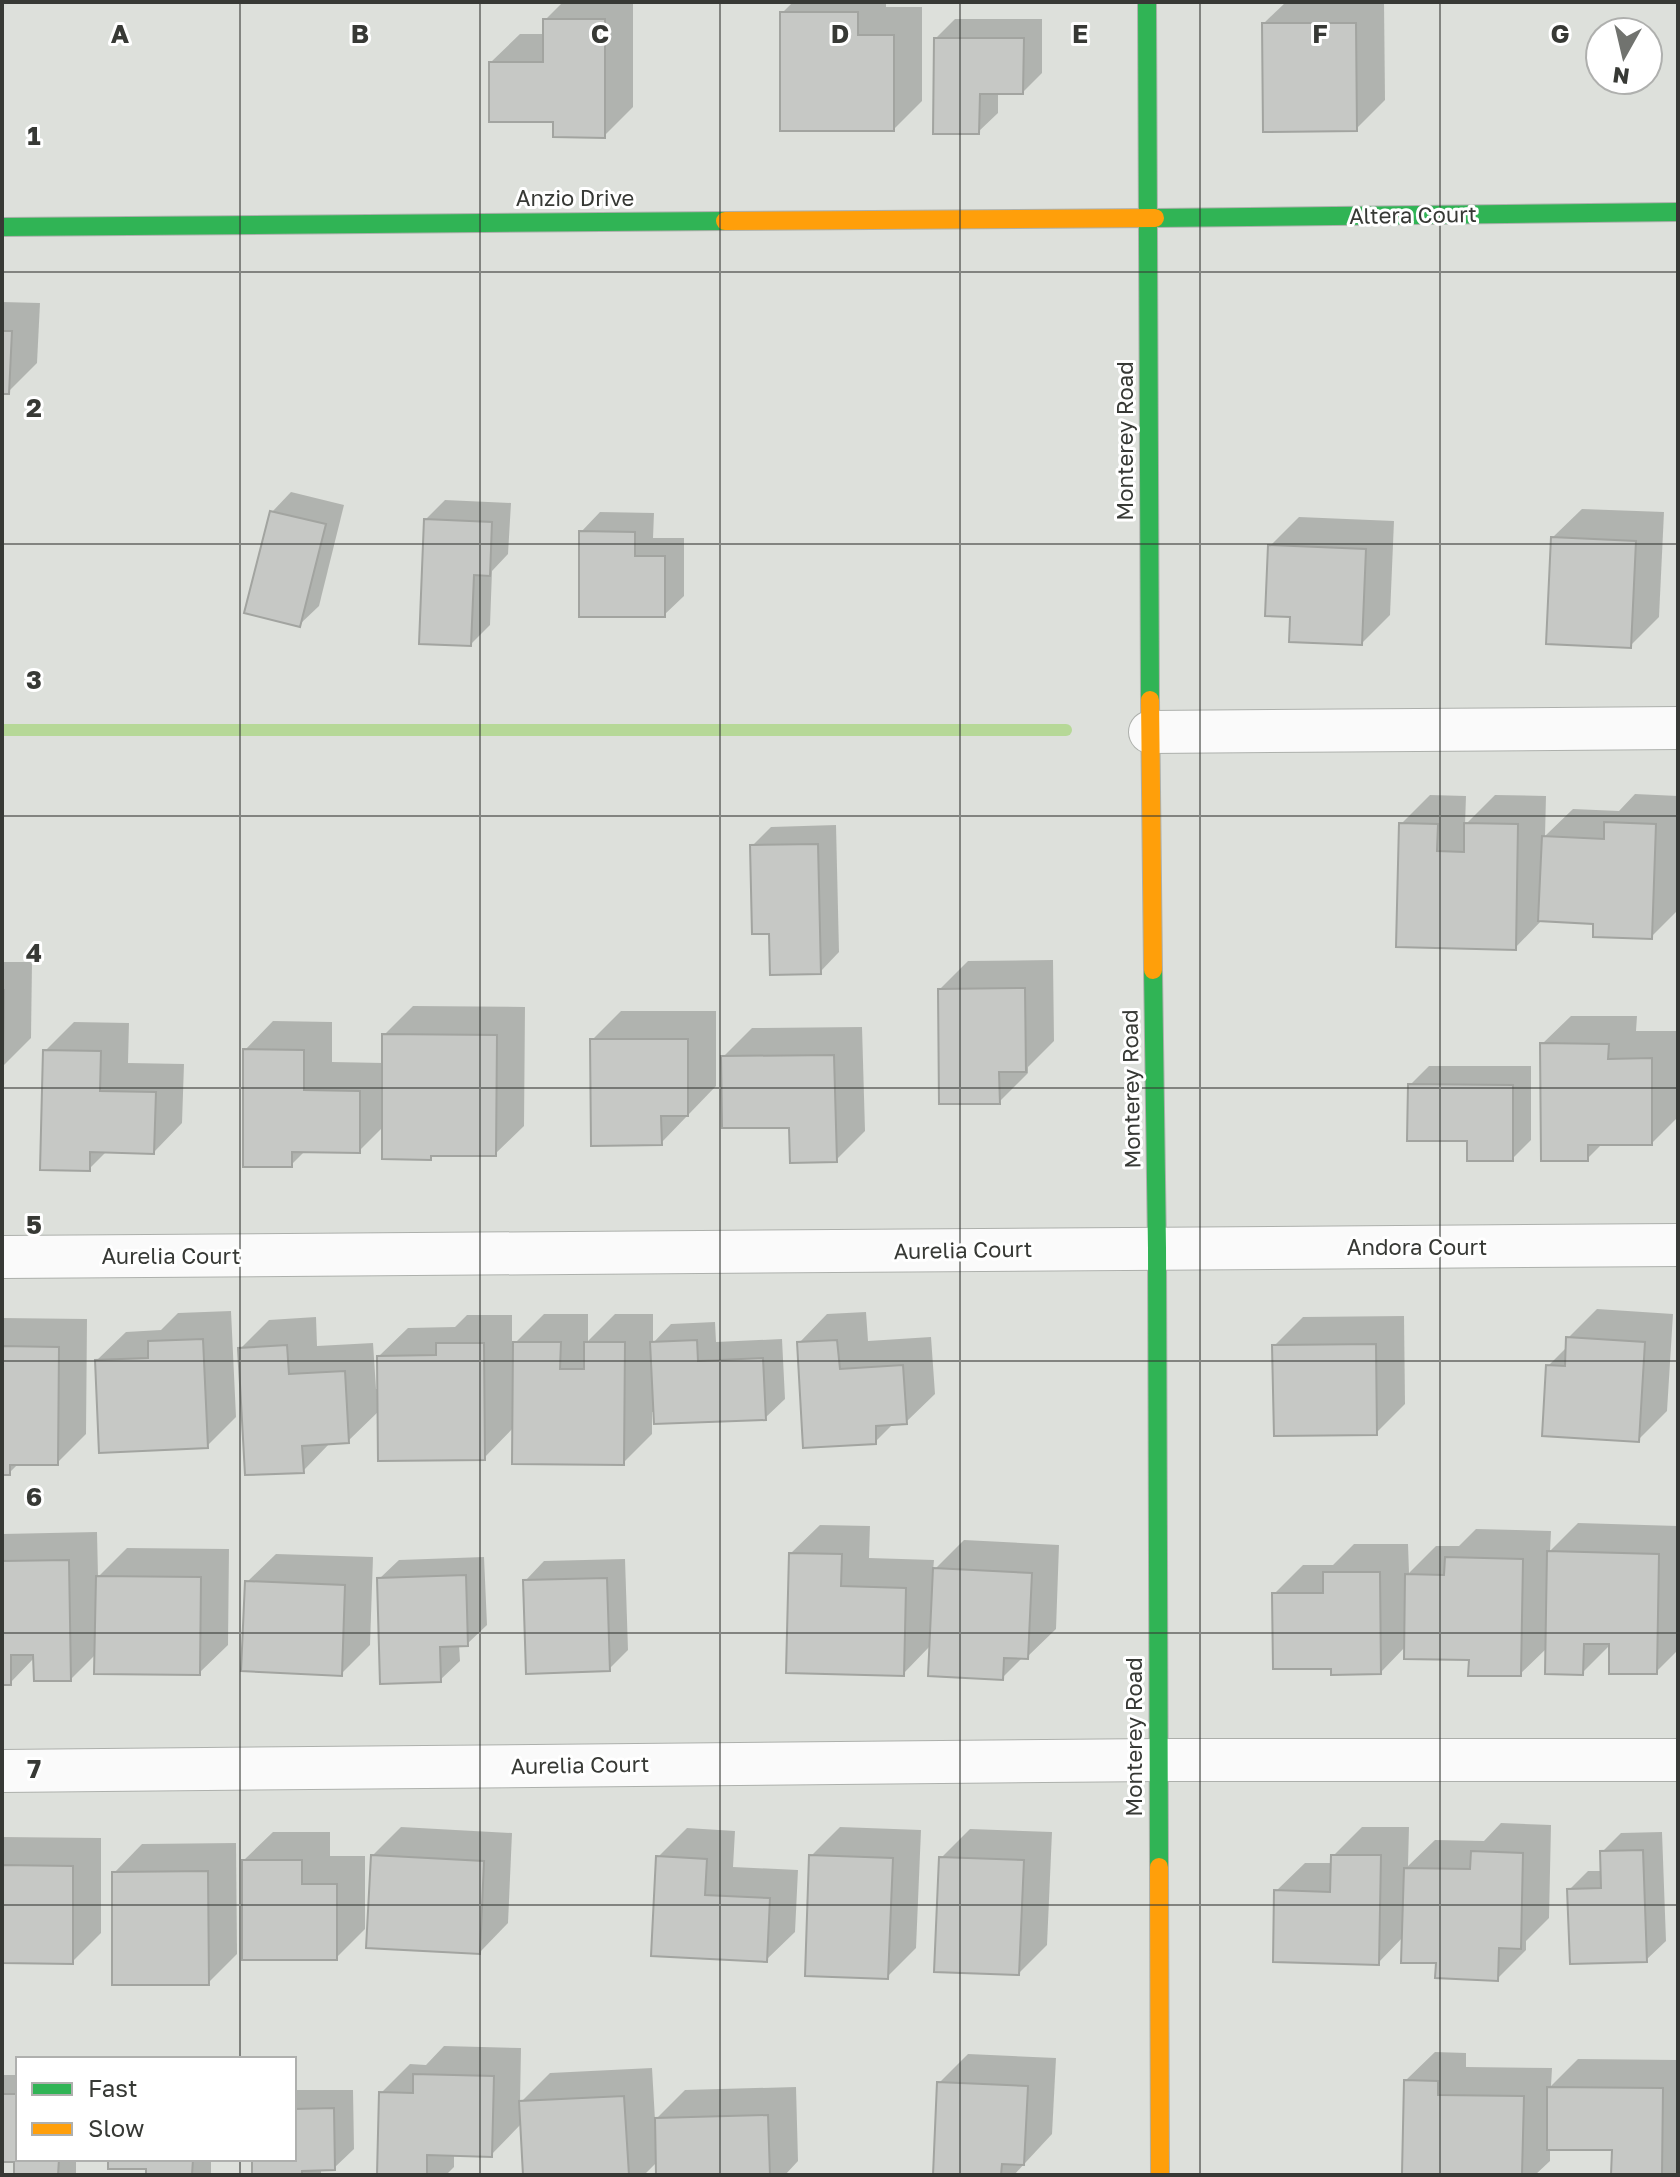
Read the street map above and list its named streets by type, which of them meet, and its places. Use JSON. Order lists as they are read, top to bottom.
{
  "streets": {
    "street": [
      "Anzio Drive",
      "Altera Court",
      "Monterey Road",
      "Andora Court",
      "Aurelia Court"
    ]
  },
  "crossings": [
    ["Anzio Drive", "Altera Court"],
    ["Anzio Drive", "Monterey Road"],
    ["Altera Court", "Monterey Road"],
    ["Monterey Road", "Andora Court"],
    ["Monterey Road", "Aurelia Court"],
    ["Andora Court", "Aurelia Court"]
  ],
  "legend": ["Fast", "Slow"],
  "north": "bottom",
  "grid": {
    "columns": [
      "A",
      "B",
      "C",
      "D",
      "E",
      "F",
      "G"
    ],
    "rows": [
      "1",
      "2",
      "3",
      "4",
      "5",
      "6",
      "7"
    ]
  }
}
